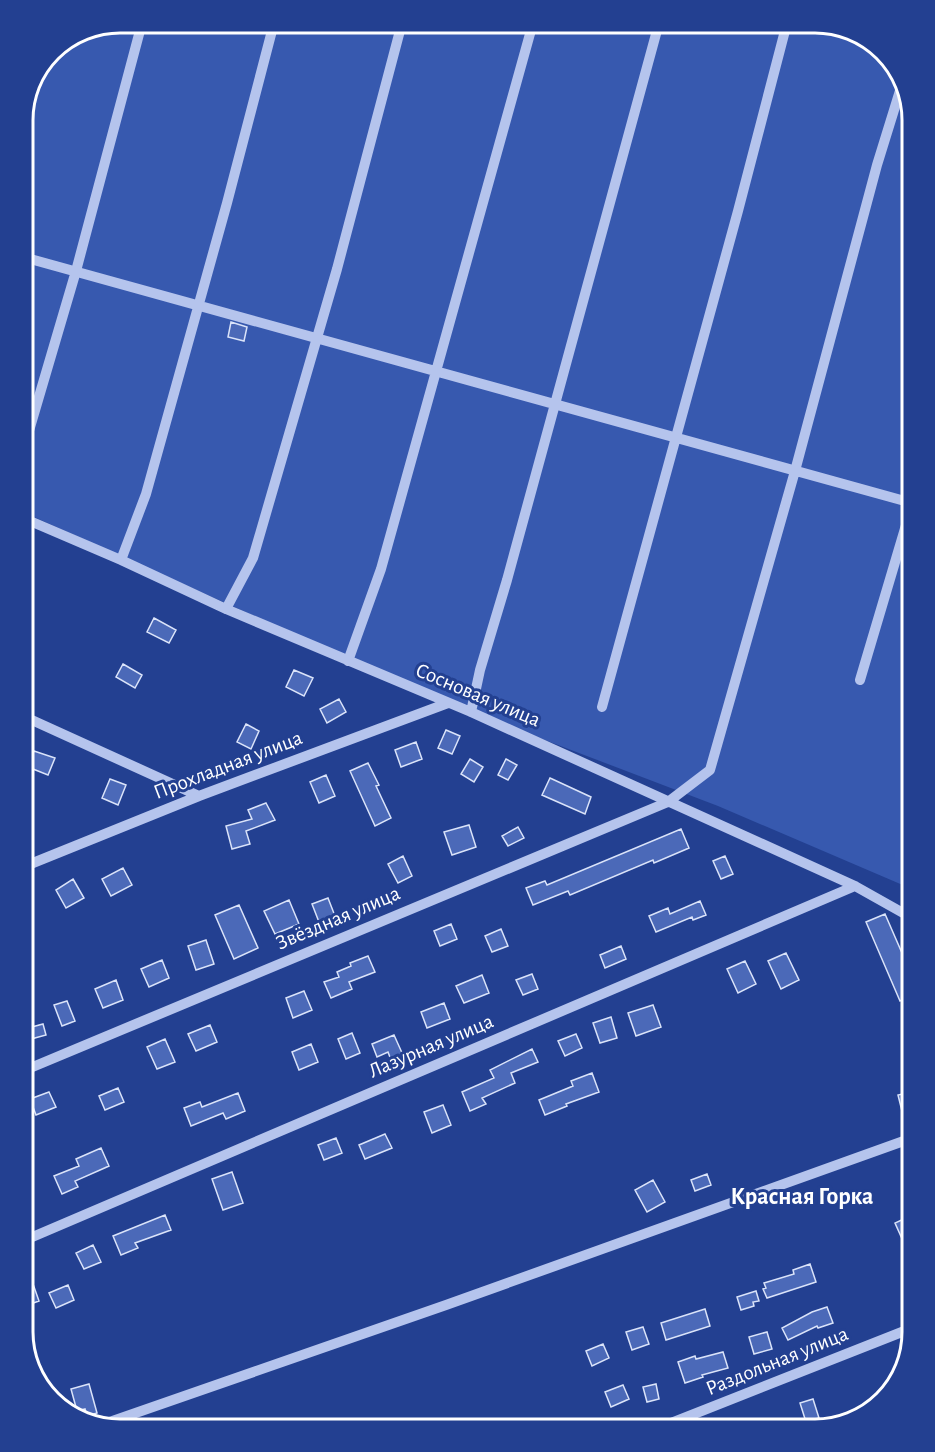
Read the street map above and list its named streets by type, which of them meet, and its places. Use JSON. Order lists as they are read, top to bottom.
{
  "streets": {
    "street": [
      "Сосновая улица",
      "Прохладная улица",
      "Звёздная улица",
      "Лазурная улица",
      "Раздольная улица"
    ]
  },
  "crossings": [
    ["Сосновая улица", "Прохладная улица"],
    ["Сосновая улица", "Звёздная улица"],
    ["Сосновая улица", "Лазурная улица"]
  ],
  "districts": ["Красная Горка"]
}
